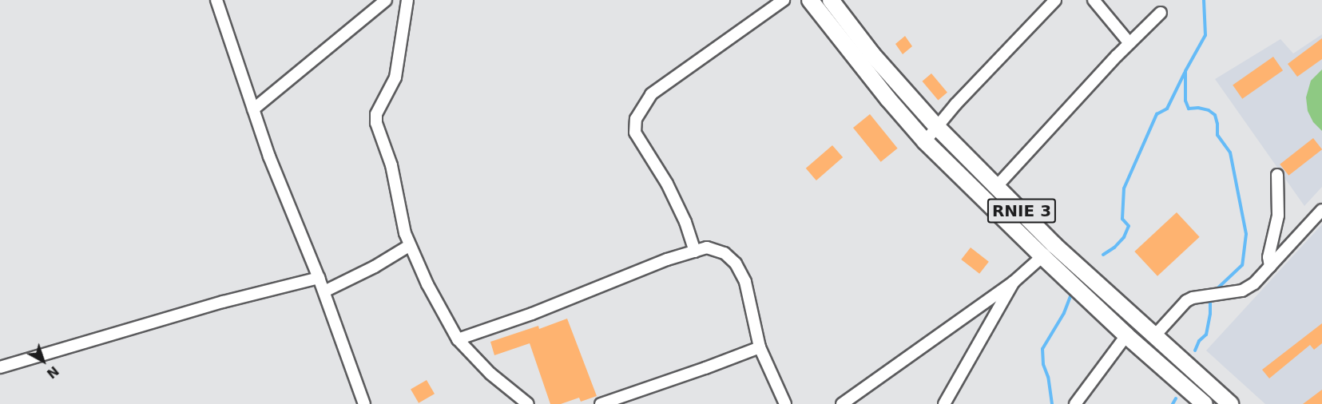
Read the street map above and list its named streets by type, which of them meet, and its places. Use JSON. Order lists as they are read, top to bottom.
{
  "streets": {
    "highway": ["RNIE 3"]
  },
  "north": "bottom right"
}
